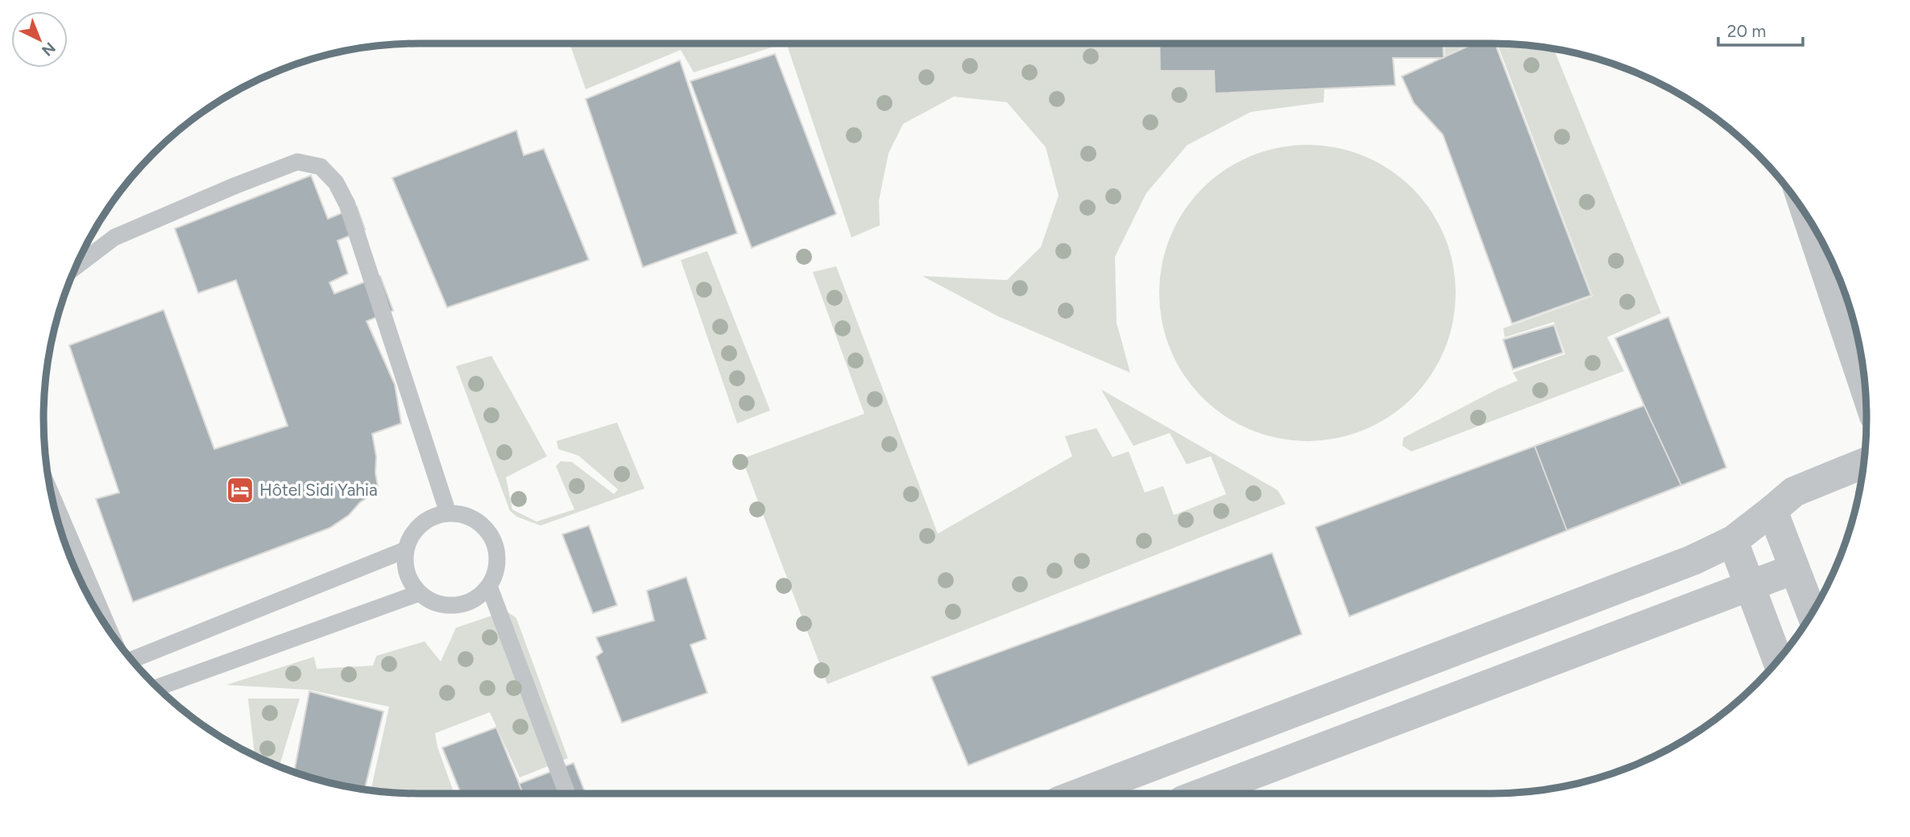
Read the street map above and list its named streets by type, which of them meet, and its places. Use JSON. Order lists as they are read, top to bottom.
{
  "places": {
    "hotel": ["Hôtel Sidi Yahia"]
  },
  "scale_bar": "20 m",
  "north": "bottom right"
}
